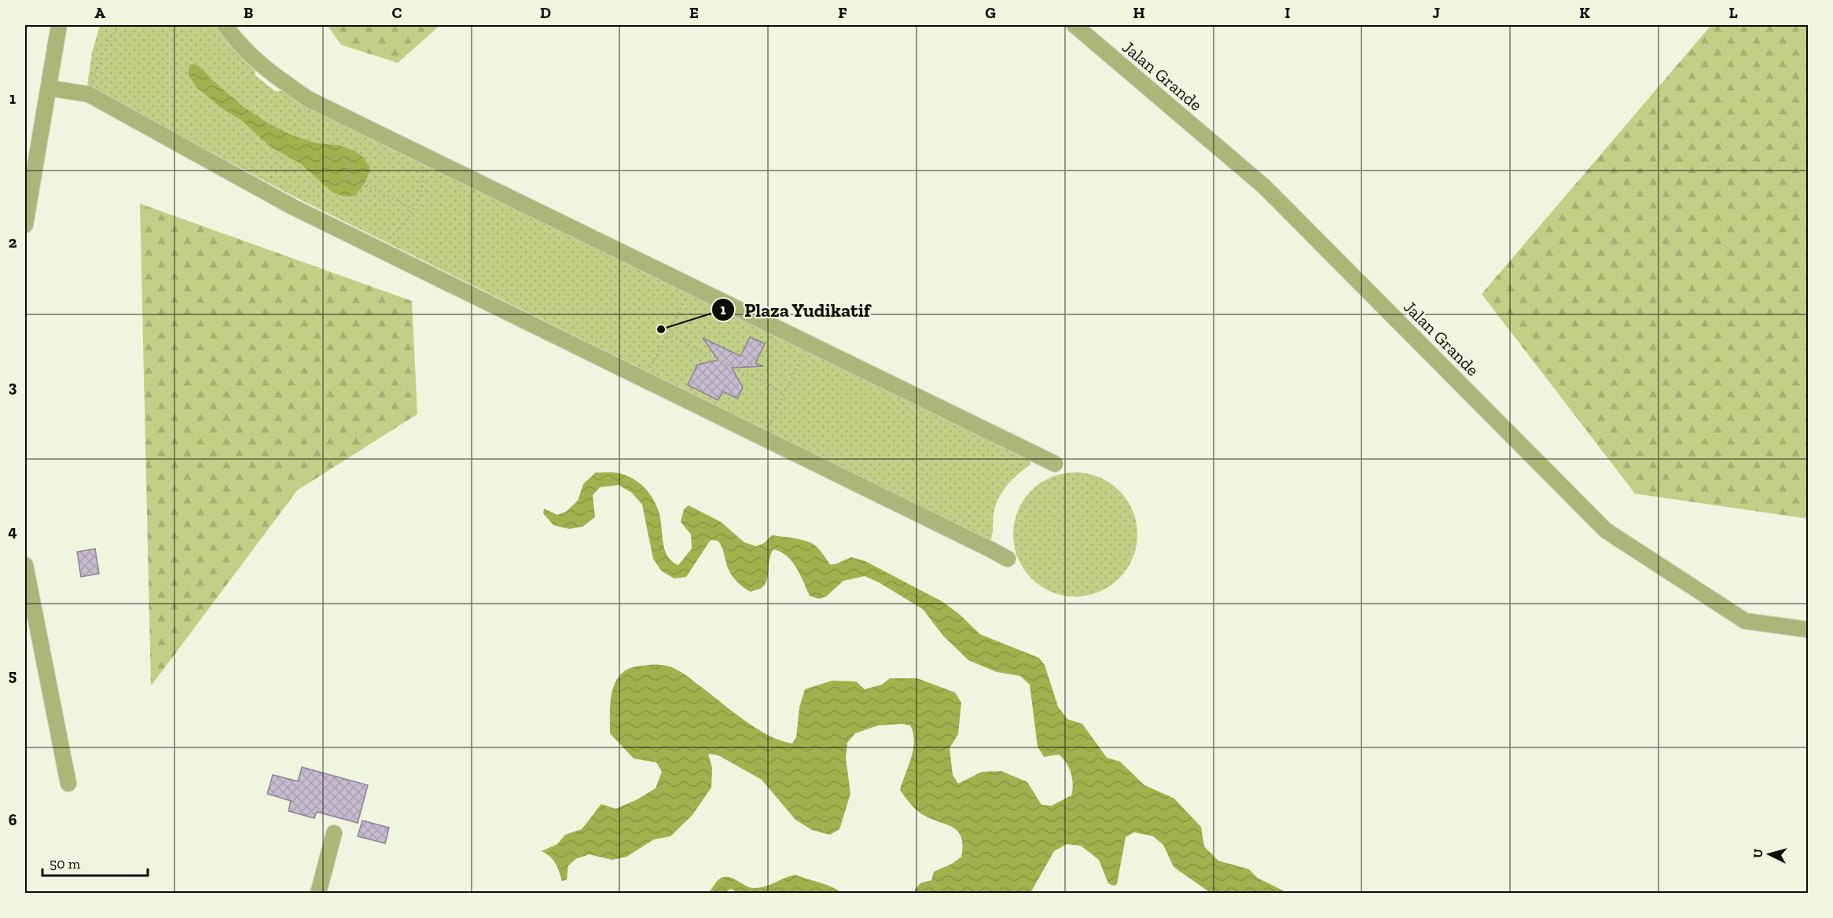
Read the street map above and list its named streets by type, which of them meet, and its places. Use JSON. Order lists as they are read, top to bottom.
{
  "streets": {
    "street": ["Jalan Grande"]
  },
  "places": ["Plaza Yudikatif"],
  "scale_bar": "50 m",
  "north": "left",
  "grid": {
    "columns": [
      "A",
      "B",
      "C",
      "D",
      "E",
      "F",
      "G",
      "H",
      "I",
      "J",
      "K",
      "L"
    ],
    "rows": [
      "1",
      "2",
      "3",
      "4",
      "5",
      "6"
    ]
  }
}
